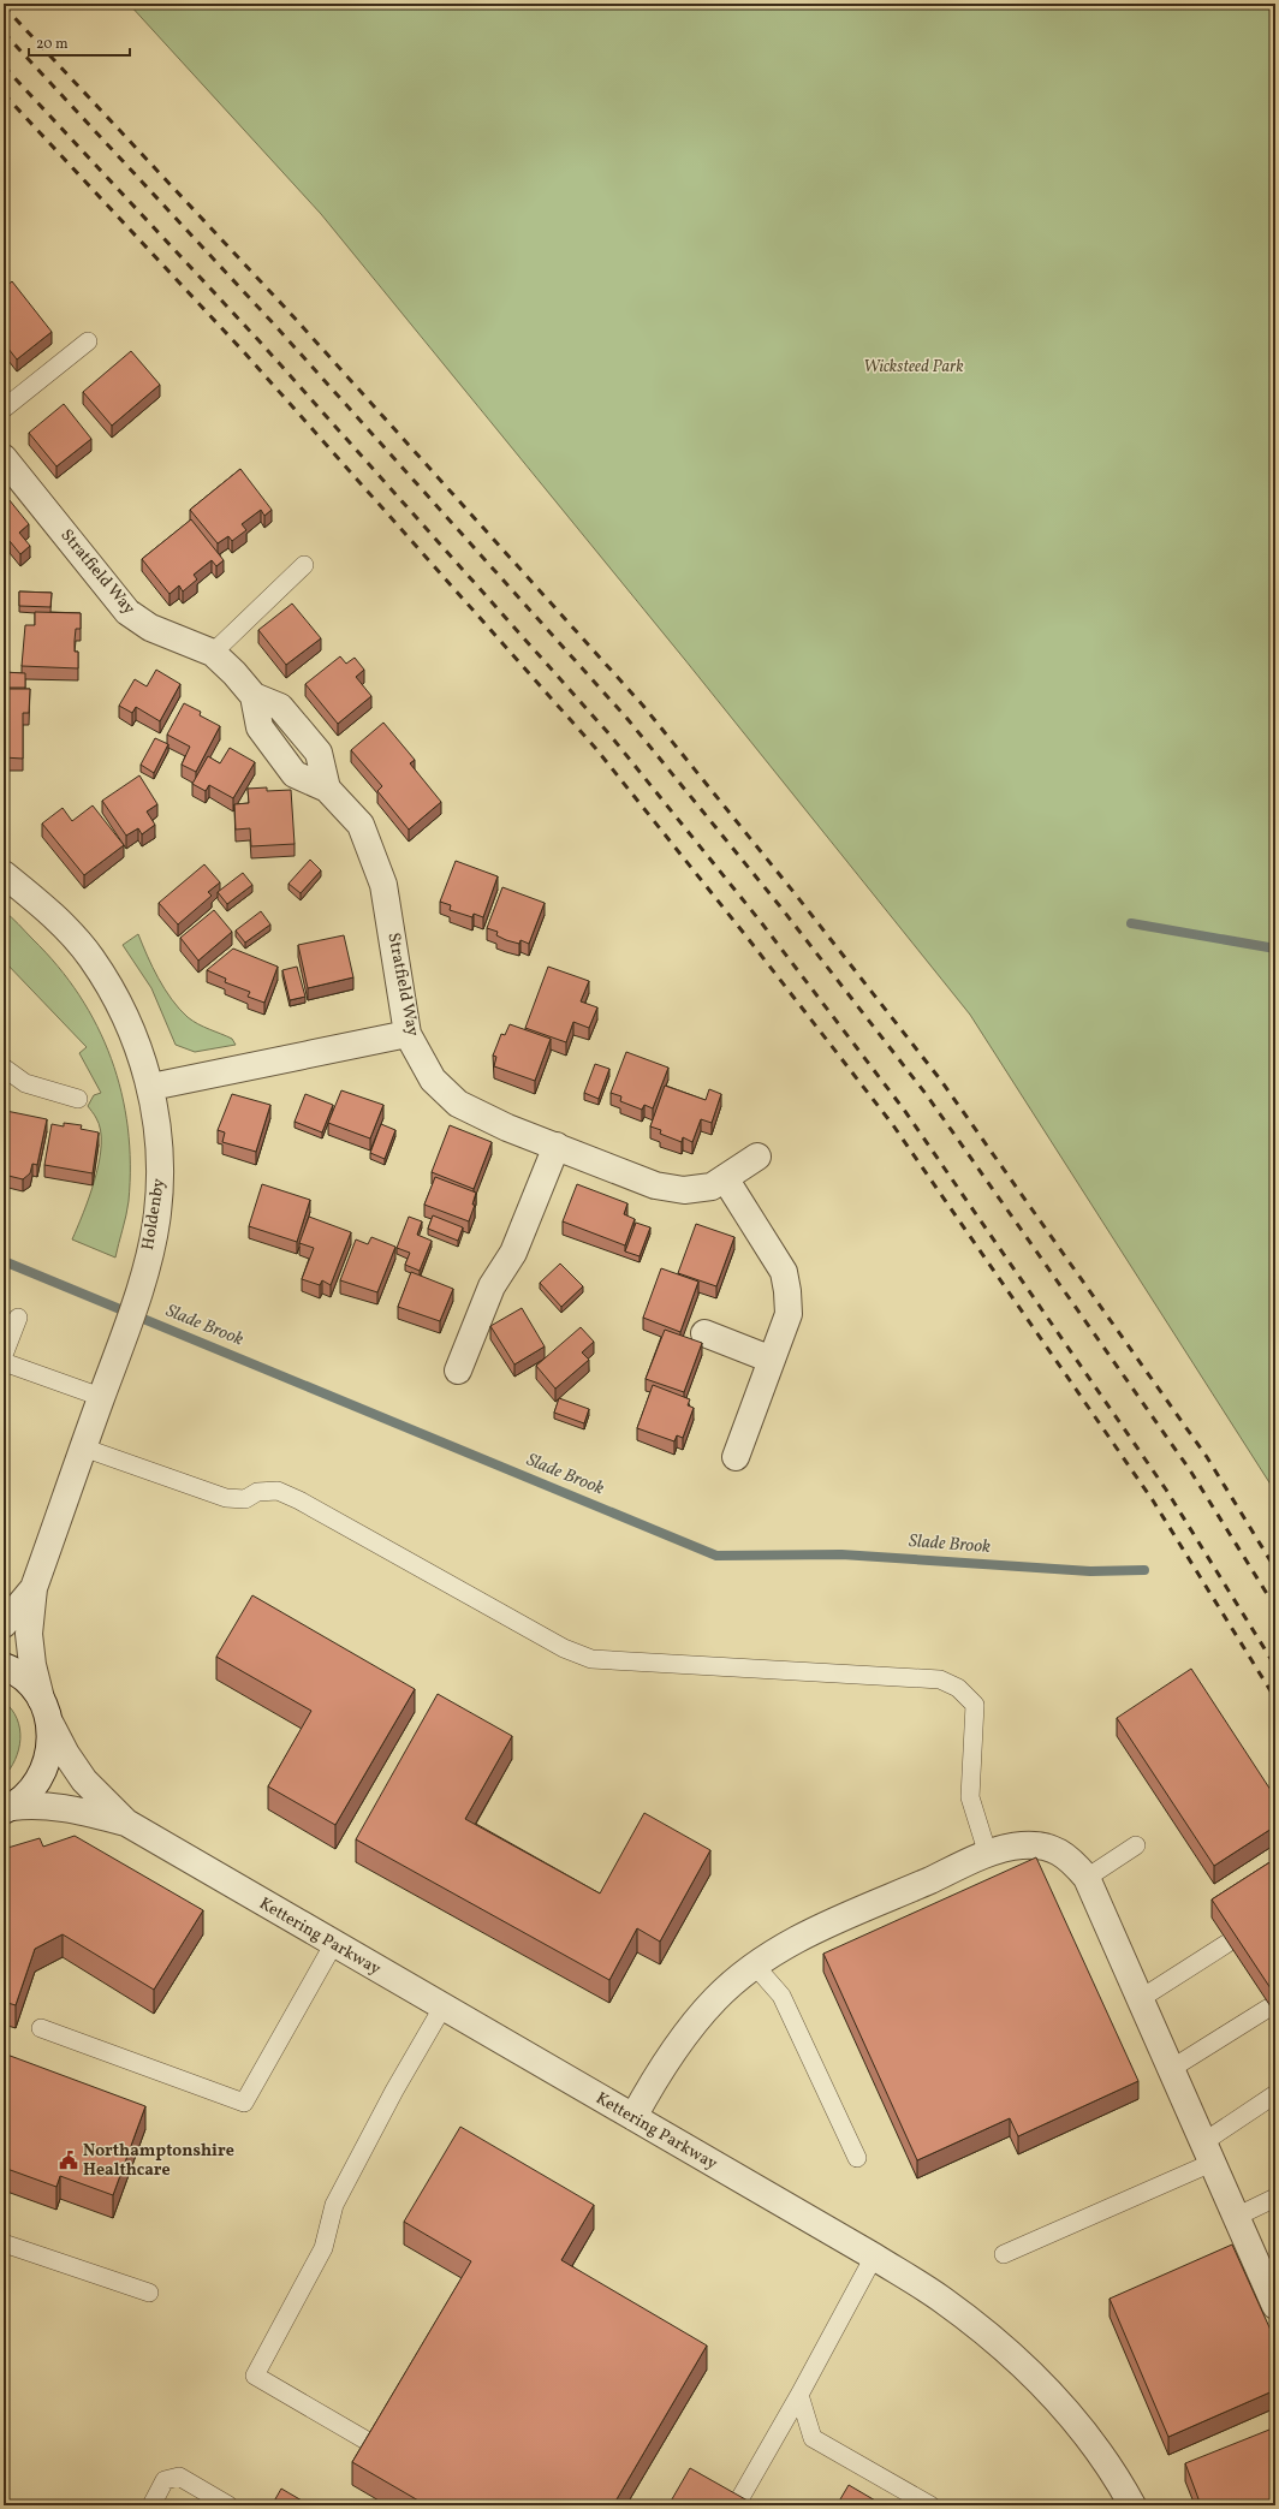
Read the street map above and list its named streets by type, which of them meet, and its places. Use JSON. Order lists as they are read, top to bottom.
{
  "streets": {
    "street": ["Stratfield Way", "Holdenby", "Kettering Parkway"]
  },
  "water": ["Slade Brook"],
  "parks": ["Wicksteed Park"],
  "places": {
    "public building": ["Northamptonshire Healthcare"]
  },
  "scale_bar": "20 m"
}
